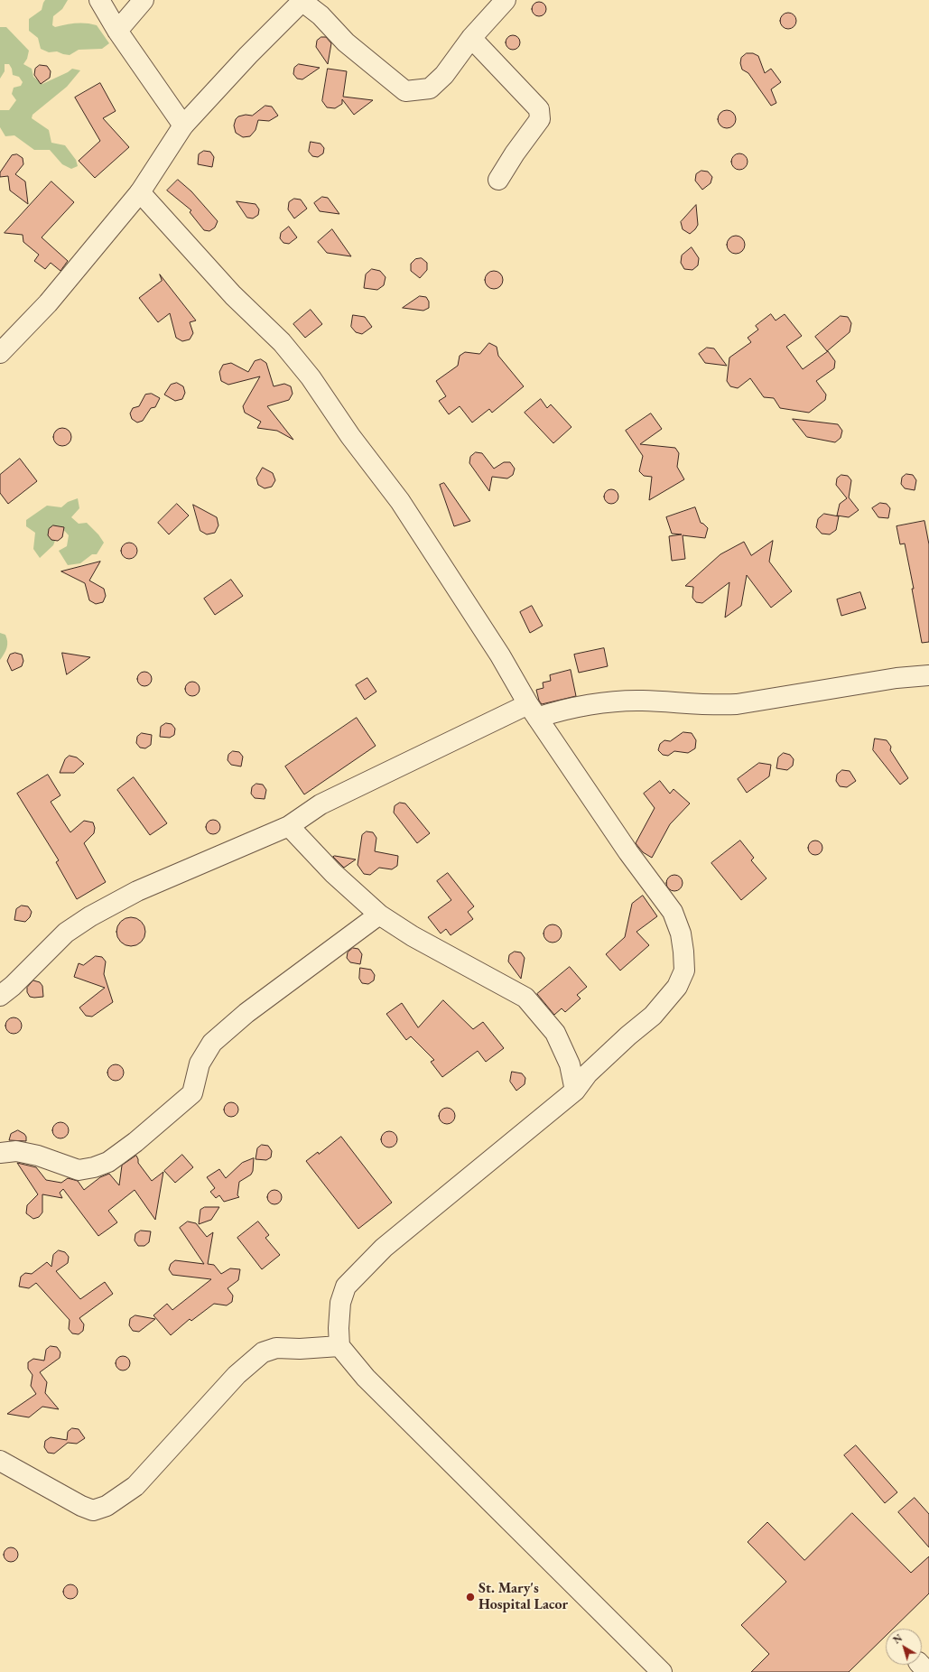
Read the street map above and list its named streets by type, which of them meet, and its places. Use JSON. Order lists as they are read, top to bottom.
{
  "places": ["St. Mary's Hospital Lacor"],
  "north": "top left"
}
